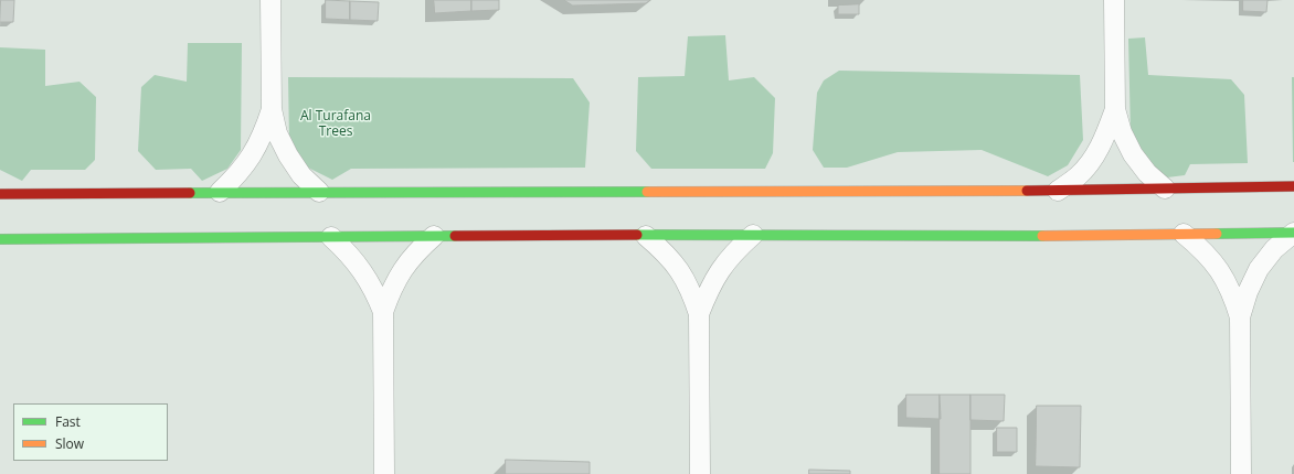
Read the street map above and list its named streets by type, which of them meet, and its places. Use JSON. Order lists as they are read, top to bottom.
{
  "parks": ["Al Turafana Trees"],
  "legend": ["Fast", "Slow"]
}
